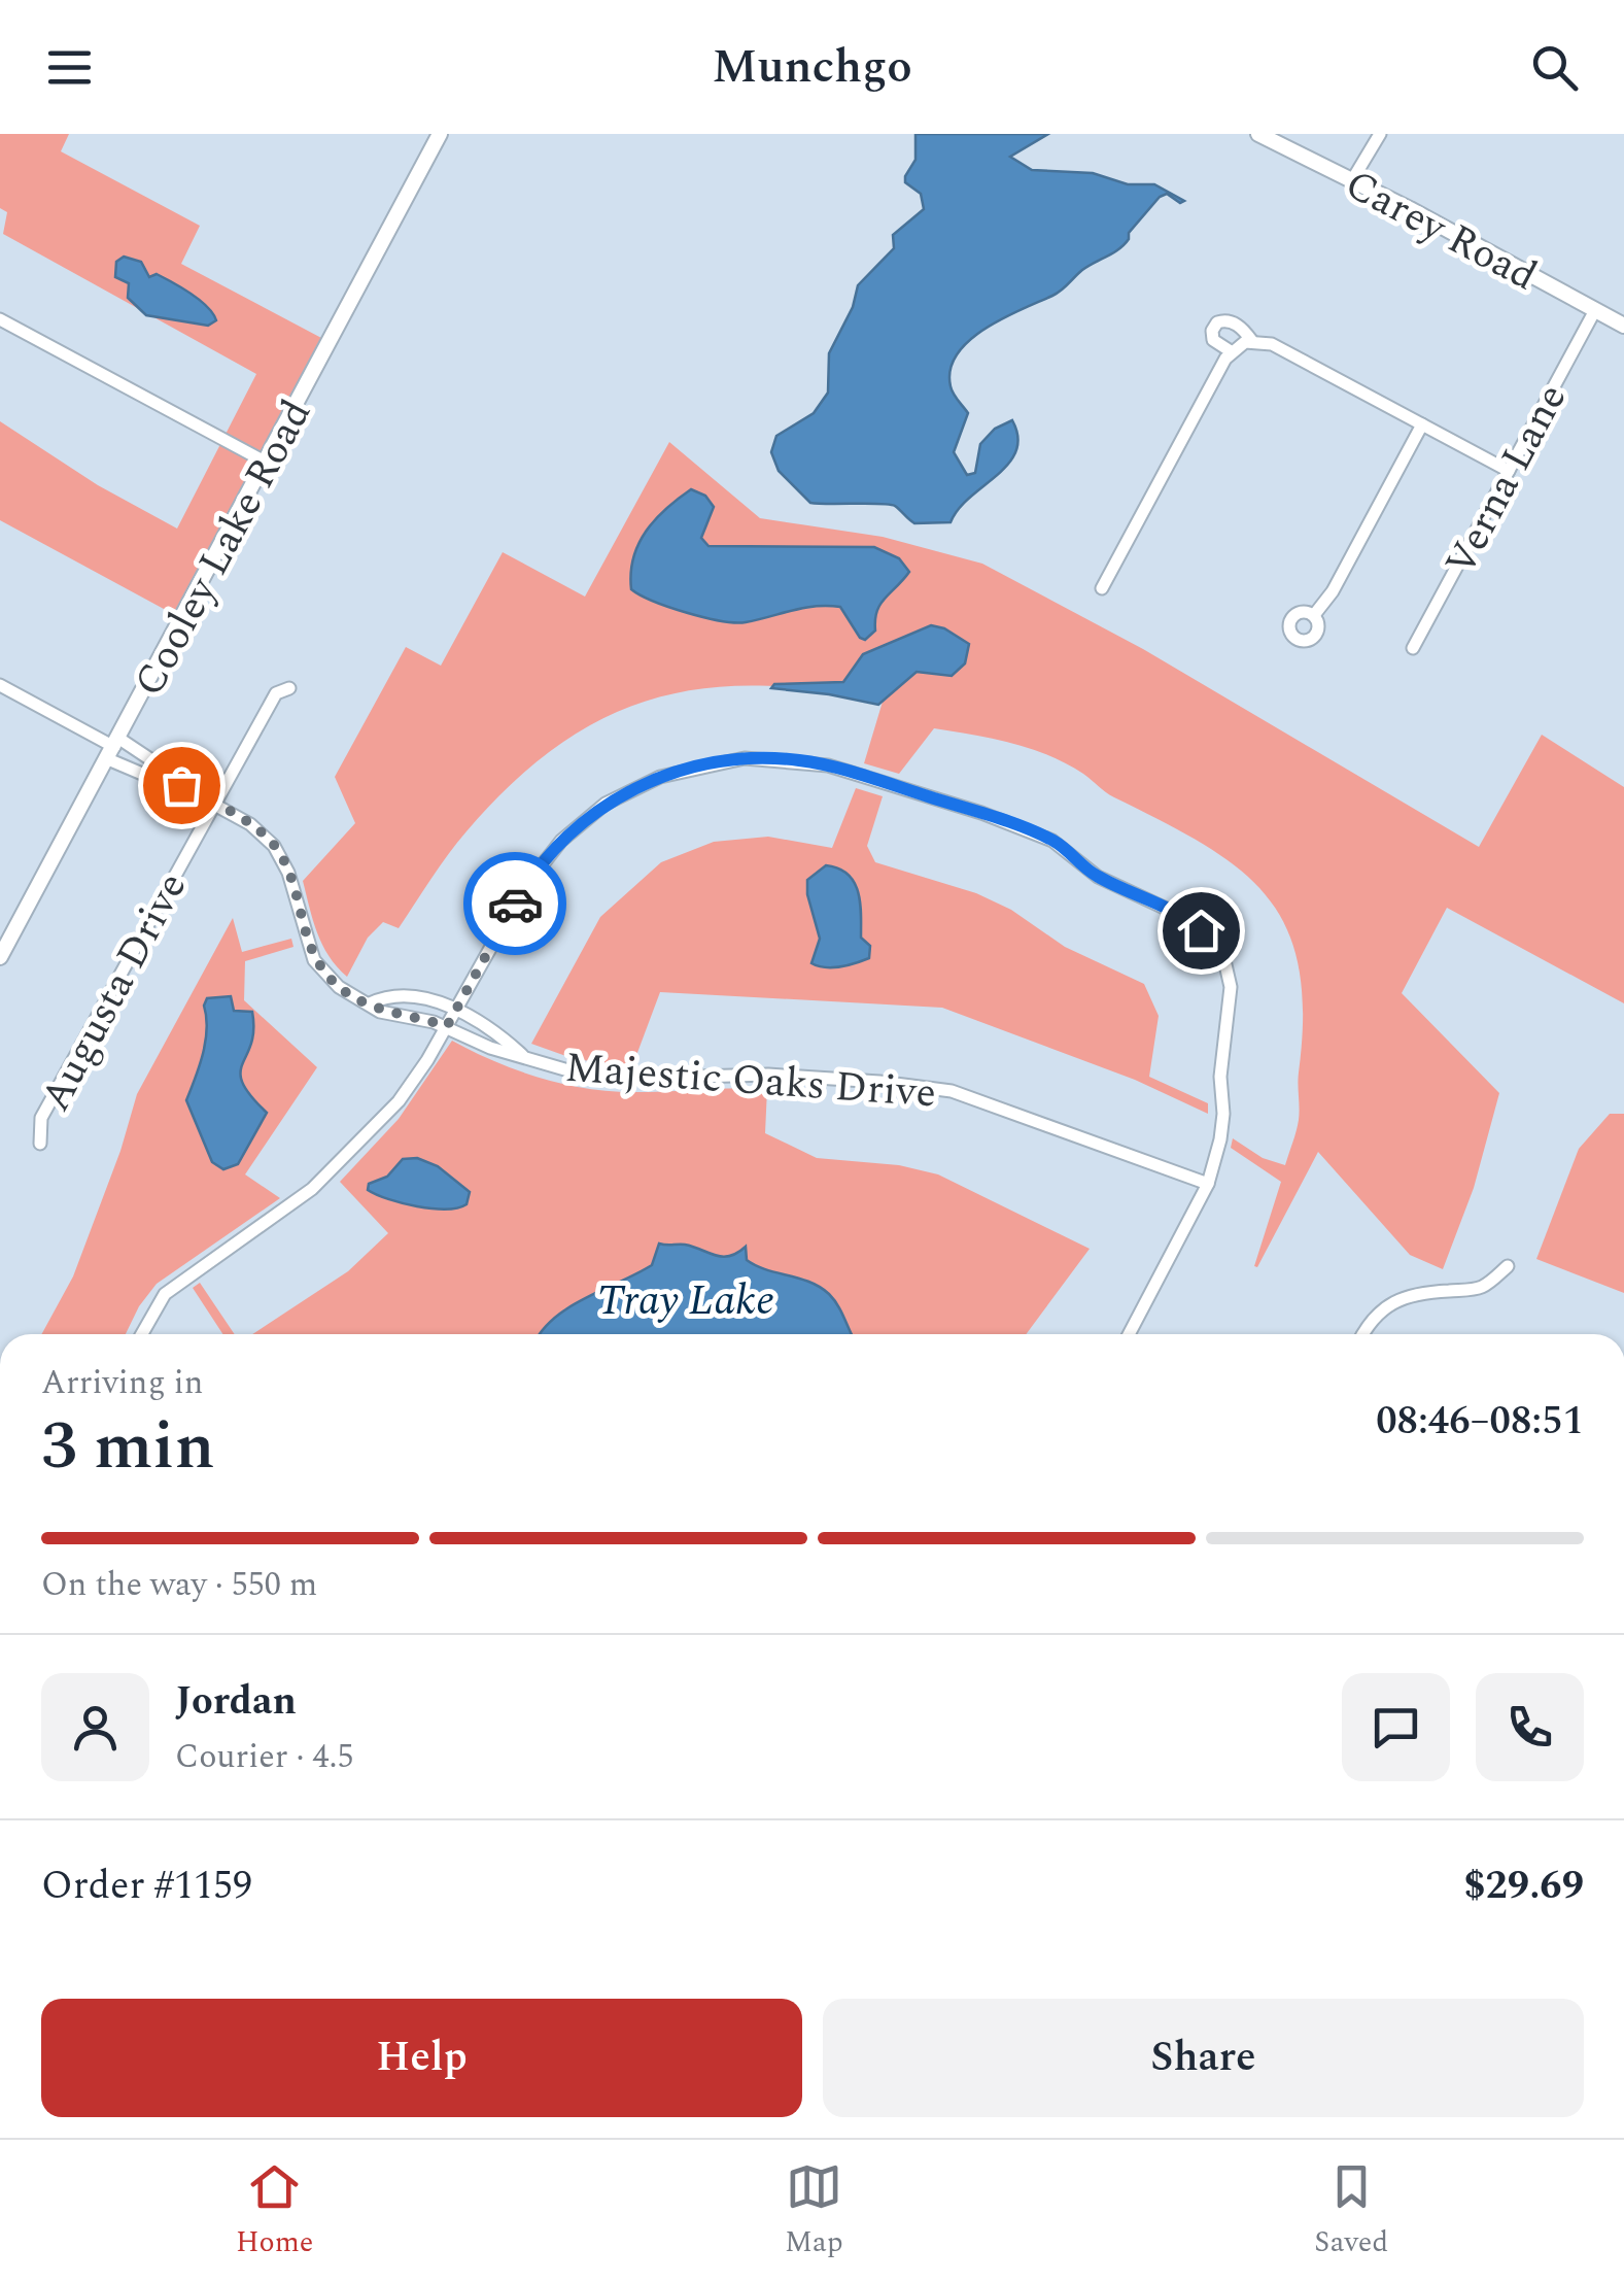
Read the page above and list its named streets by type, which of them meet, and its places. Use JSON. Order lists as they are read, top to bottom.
{
  "streets": {
    "street": [
      "Carey Road",
      "Verna Lane",
      "Cooley Lake Road",
      "Augusta Drive",
      "Majestic Oaks Drive"
    ]
  },
  "crossings": [
    ["Carey Road", "Verna Lane"],
    ["Cooley Lake Road", "Majestic Oaks Drive"],
    ["Augusta Drive", "Majestic Oaks Drive"]
  ],
  "water": ["Tray Lake"],
  "page": {
    "header": "Munchgo",
    "heading": ["3 min", "Arriving in", "08:46–08:51"],
    "panel": [
      "Jordan",
      "Courier · 4.5",
      "Order #1159",
      "$29.69"
    ],
    "bar": "On the way · 550 m",
    "buttons": ["Help", "Share"],
    "tabs": ["Home", "Map", "Saved"]
  }
}
